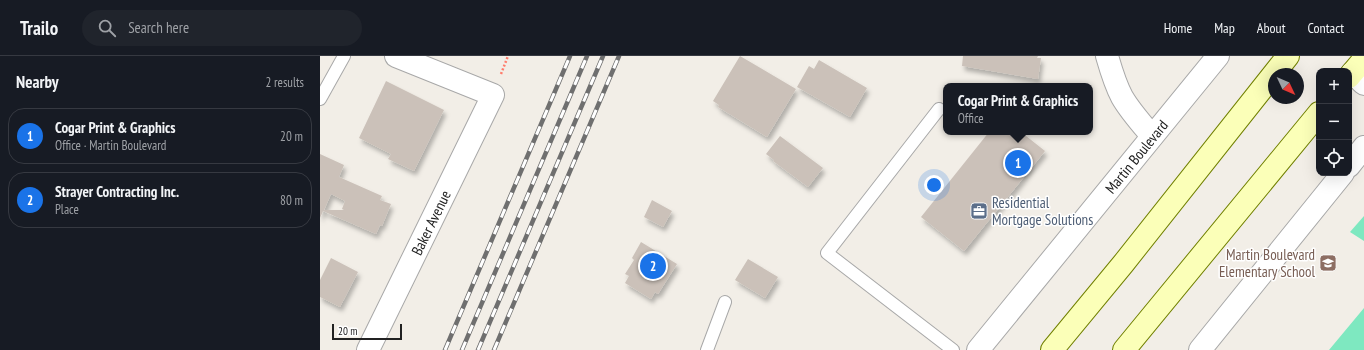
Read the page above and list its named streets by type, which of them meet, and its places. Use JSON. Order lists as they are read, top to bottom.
{
  "streets": {
    "street": ["Martin Boulevard", "Baker Avenue"]
  },
  "places": {
    "office": ["Residential Mortgage Solutions"],
    "school or university": ["Martin Boulevard Elementary School"]
  },
  "scale_bar": "20 m",
  "north": "bottom right",
  "page": {
    "header": "Trailo",
    "search": "Search here",
    "nav": [
      "Home",
      "Map",
      "About",
      "Contact"
    ],
    "heading": ["Nearby", "2 results"],
    "map_buttons": ["+", "−"],
    "popup": ["Cogar Print & Graphics", "Office"],
    "list": [
      {
        "mark": "1",
        "name": "Cogar Print & Graphics",
        "note": "Office · Martin Boulevard",
        "value": "20 m"
      },
      {
        "mark": "2",
        "name": "Strayer Contracting Inc.",
        "note": "Place",
        "value": "80 m"
      }
    ],
    "pins": ["1", "2"],
    "scale": "20 m"
  }
}
